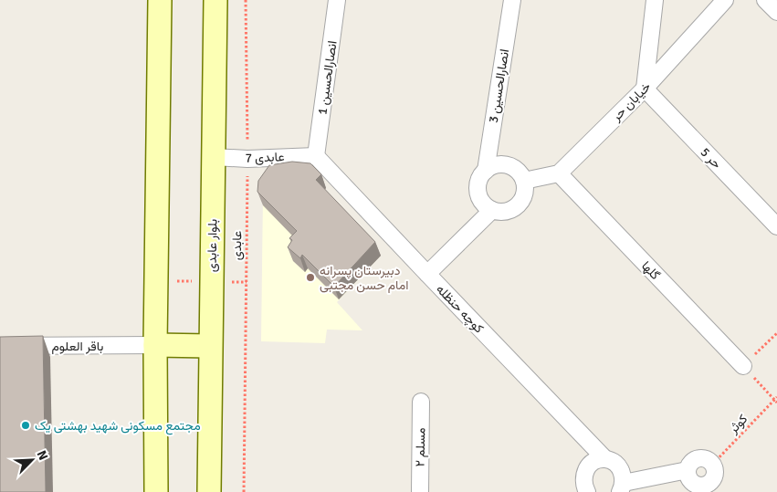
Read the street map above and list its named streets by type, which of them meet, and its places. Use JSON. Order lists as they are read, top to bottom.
{
  "streets": {
    "main road": ["بلوار عابدی"],
    "street": [
      "انصارالحسین 1",
      "انصارالحسین 3",
      "خیابان حر",
      "عابدی 7",
      "حر 5",
      "گلها",
      "کوچه حنظله",
      "باقر العلوم",
      "مسلم ۲"
    ],
    "path": ["عابدی", "کوثر"]
  },
  "crossings": [
    ["انصارالحسین 1", "عابدی 7"],
    ["انصارالحسین 1", "کوچه حنظله"],
    ["خیابان حر", "حر 5"],
    ["خیابان حر", "گلها"],
    ["عابدی 7", "بلوار عابدی"],
    ["عابدی 7", "عابدی"],
    ["عابدی 7", "کوچه حنظله"]
  ],
  "places": ["دبیرستان پسرانه امام حسن مجتبی", "مجتمع مسکونی شهید بهشتی یک"],
  "north": "top right"
}
